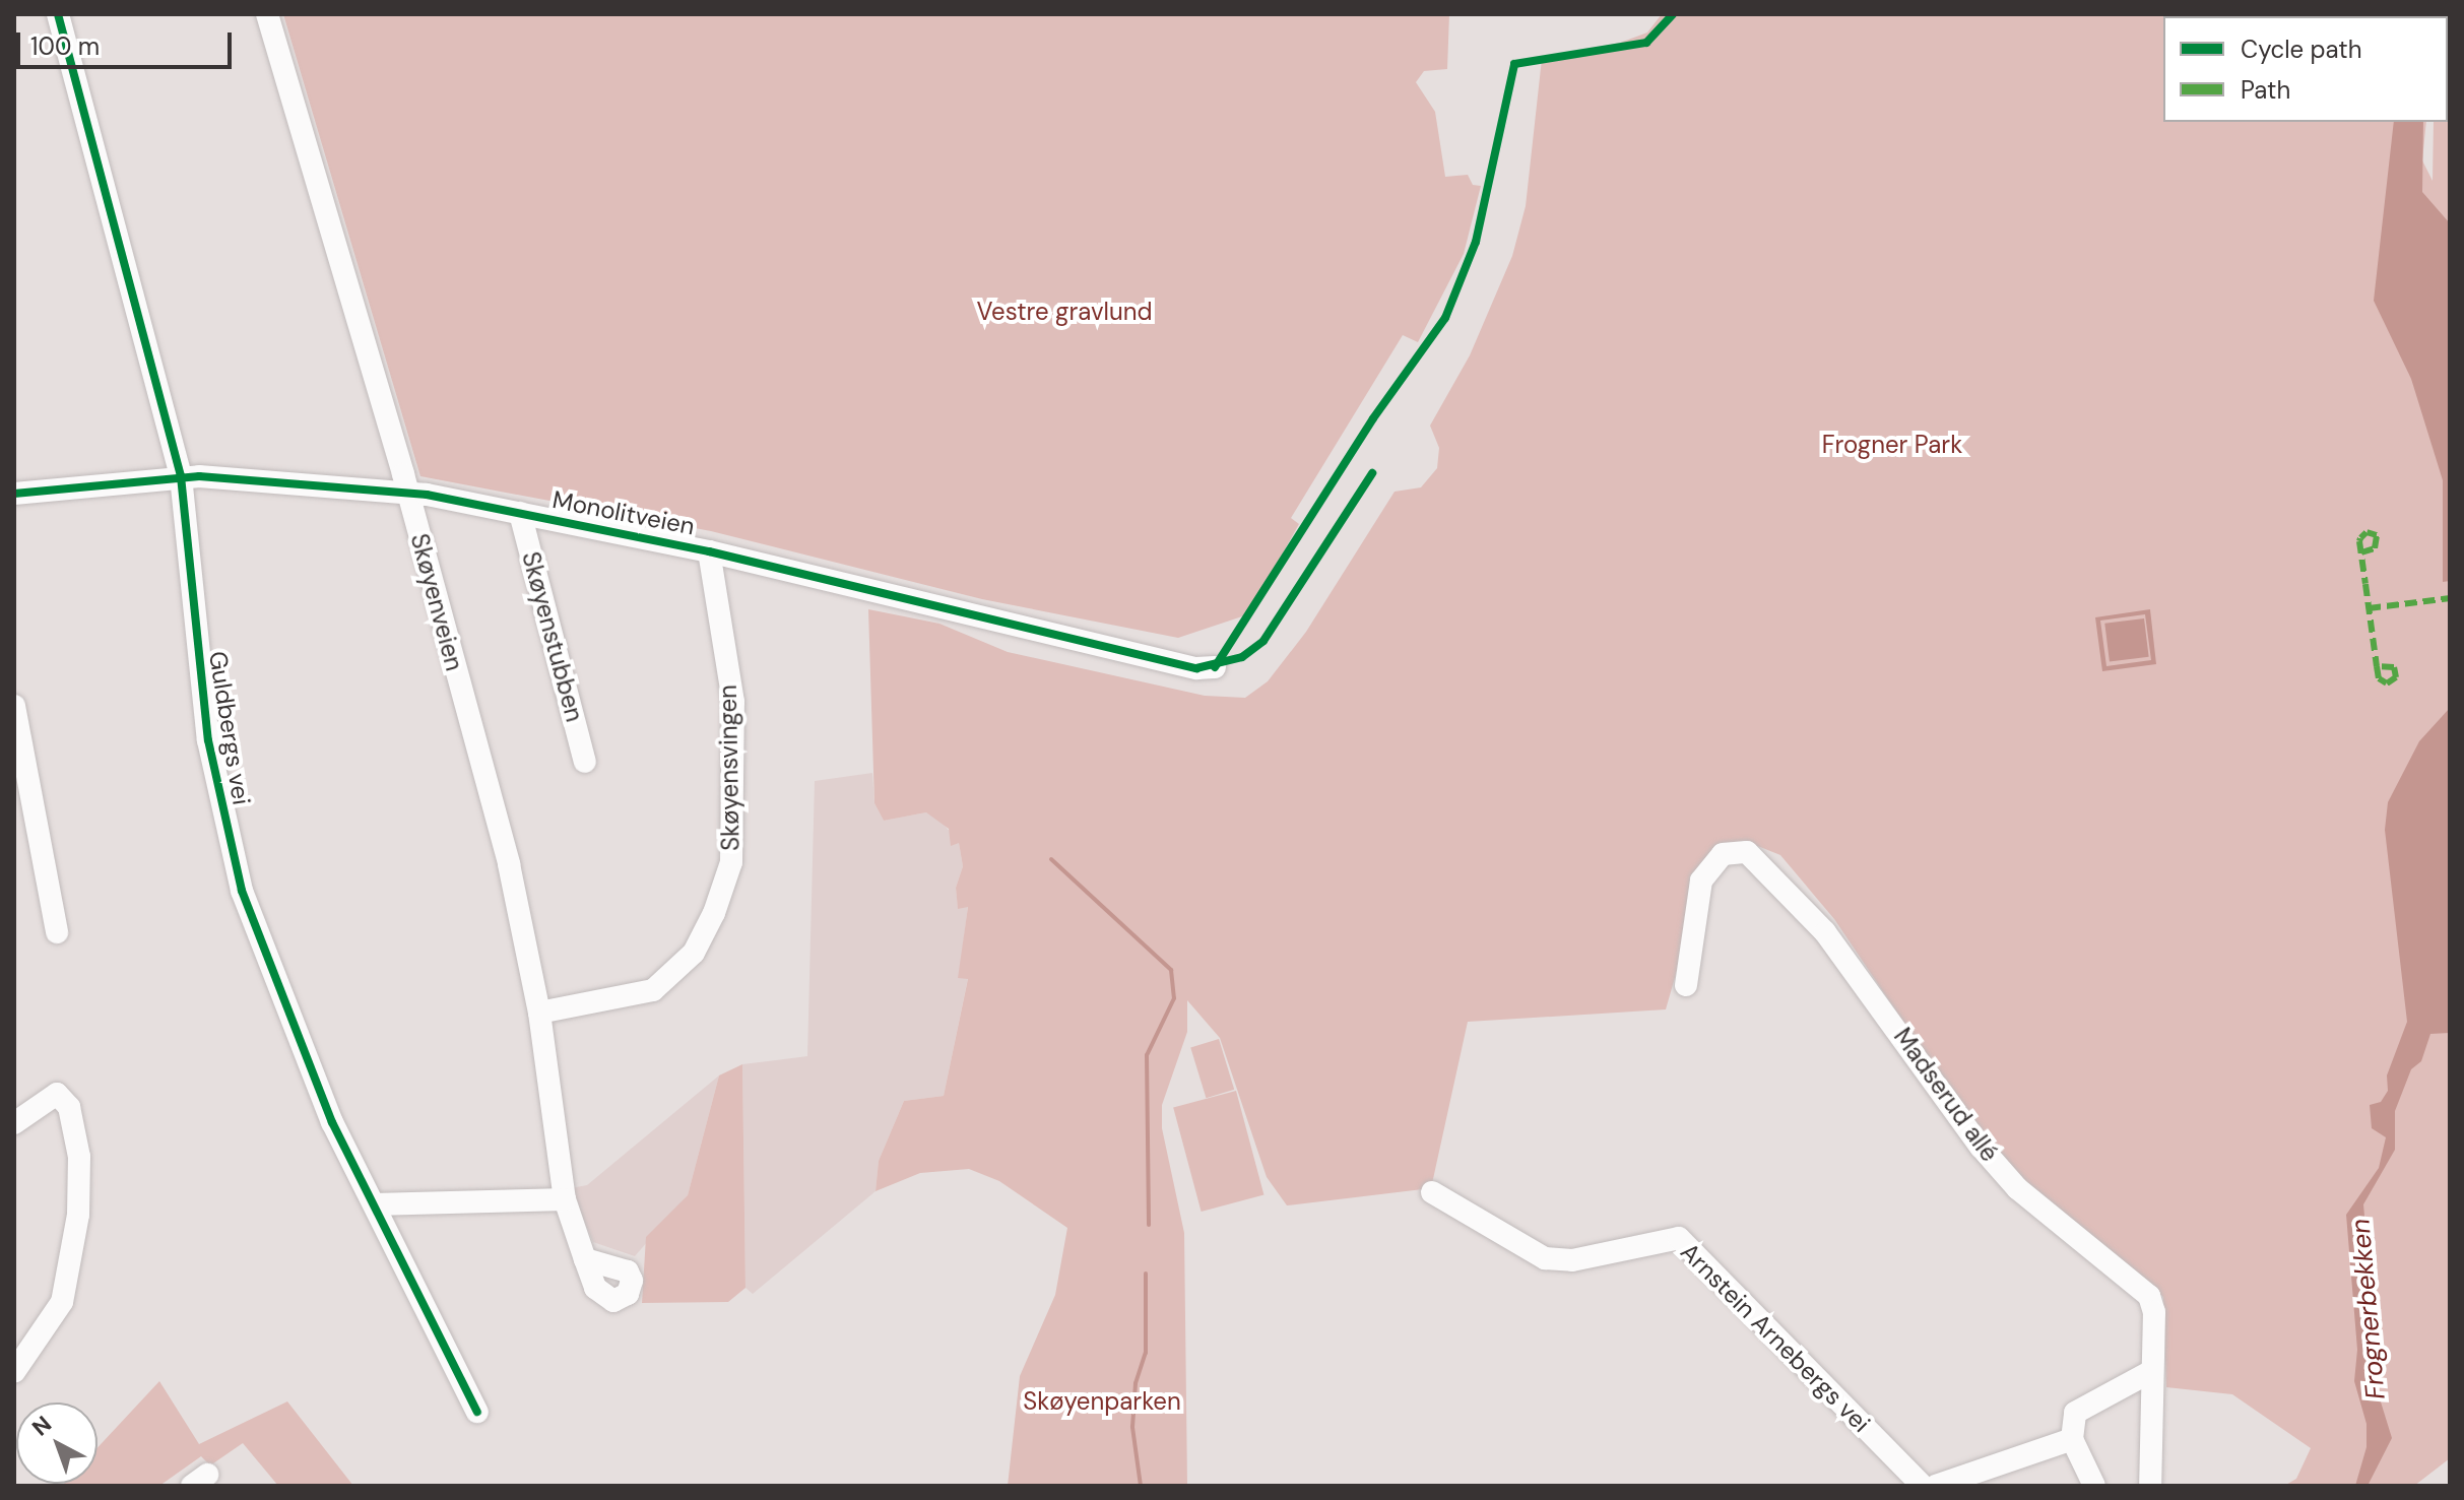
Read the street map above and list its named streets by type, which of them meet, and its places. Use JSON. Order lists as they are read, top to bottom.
{
  "streets": {
    "street": [
      "Monolitveien",
      "Skøyenveien",
      "Skøyenstubben",
      "Guldbergs vei",
      "Skøyensvingen",
      "Madserud allé",
      "Arnstein Arnebergs vei"
    ]
  },
  "crossings": [
    ["Monolitveien", "Skøyenveien"],
    ["Monolitveien", "Skøyenstubben"],
    ["Monolitveien", "Guldbergs vei"],
    ["Monolitveien", "Skøyensvingen"],
    ["Skøyenveien", "Skøyensvingen"]
  ],
  "water": ["Frognerbekken"],
  "parks": ["Vestre gravlund", "Frogner Park", "Skøyenparken"],
  "legend": ["Cycle path", "Path"],
  "scale_bar": "100 m",
  "north": "top left"
}
